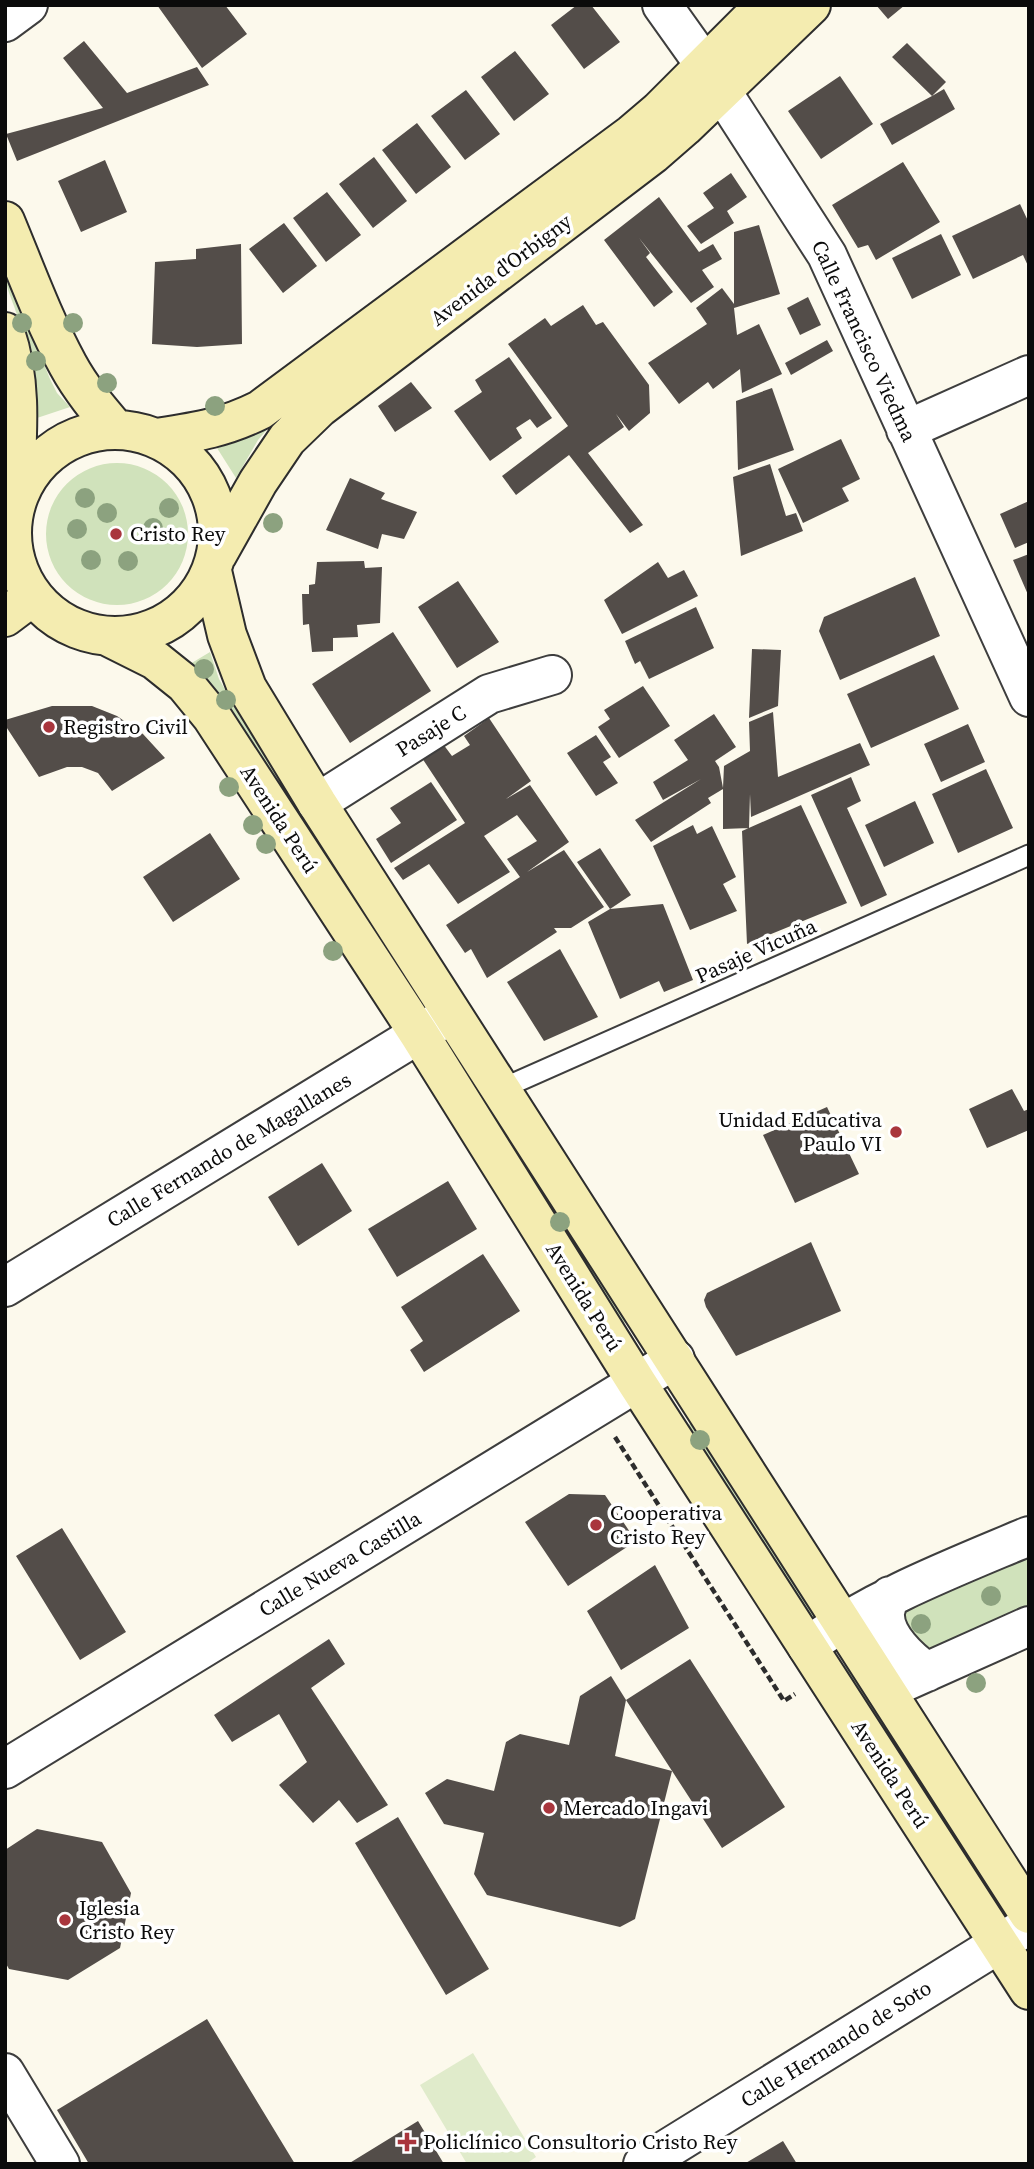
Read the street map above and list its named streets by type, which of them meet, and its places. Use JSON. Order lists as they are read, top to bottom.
{
  "streets": {
    "main road": ["Avenida d'Orbigny", "Avenida Perú"],
    "street": [
      "Calle Francisco Viedma",
      "Pasaje C",
      "Calle Fernando de Magallanes",
      "Calle Nueva Castilla",
      "Calle Hernando de Soto"
    ],
    "lane": ["Pasaje Vicuña"]
  },
  "crossings": [
    ["Avenida d'Orbigny", "Calle Francisco Viedma"],
    ["Avenida d'Orbigny", "Avenida Perú"],
    ["Pasaje C", "Avenida Perú"],
    ["Avenida Perú", "Pasaje Vicuña"],
    ["Avenida Perú", "Calle Fernando de Magallanes"],
    ["Avenida Perú", "Calle Nueva Castilla"],
    ["Avenida Perú", "Calle Hernando de Soto"]
  ],
  "places": {
    "other": [
      "Cristo Rey",
      "Registro Civil",
      "Unidad Educativa Paulo VI",
      "Cooperativa Cristo Rey",
      "Mercado Ingavi",
      "Iglesia Cristo Rey"
    ],
    "health": ["Policlínico Consultorio Cristo Rey"]
  }
}
